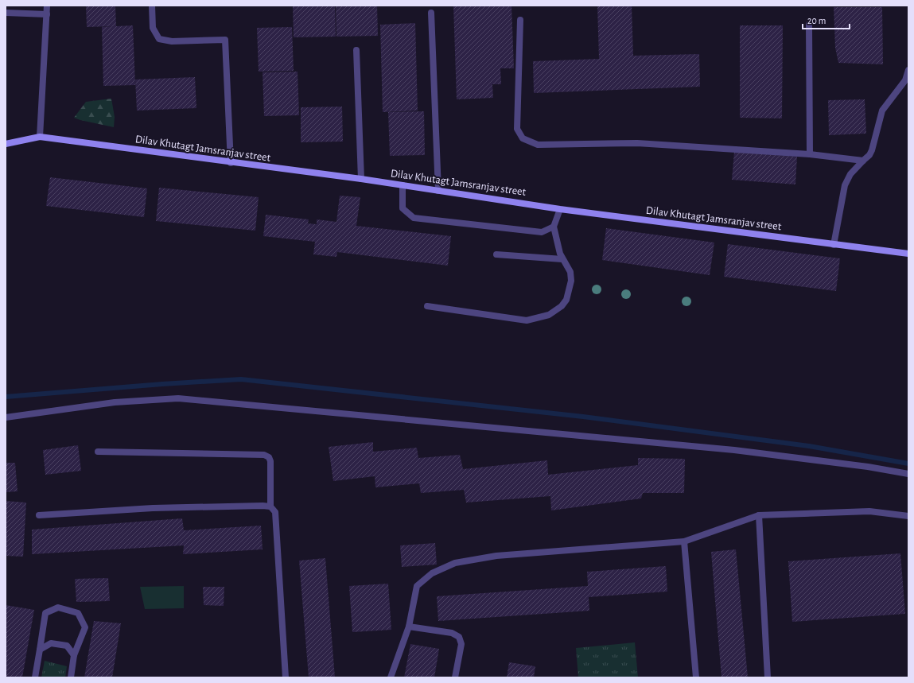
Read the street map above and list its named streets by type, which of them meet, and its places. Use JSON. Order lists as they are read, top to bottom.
{
  "streets": {
    "main road": ["Dilav Khutagt Jamsranjav street"]
  },
  "scale_bar": "20 m"
}
